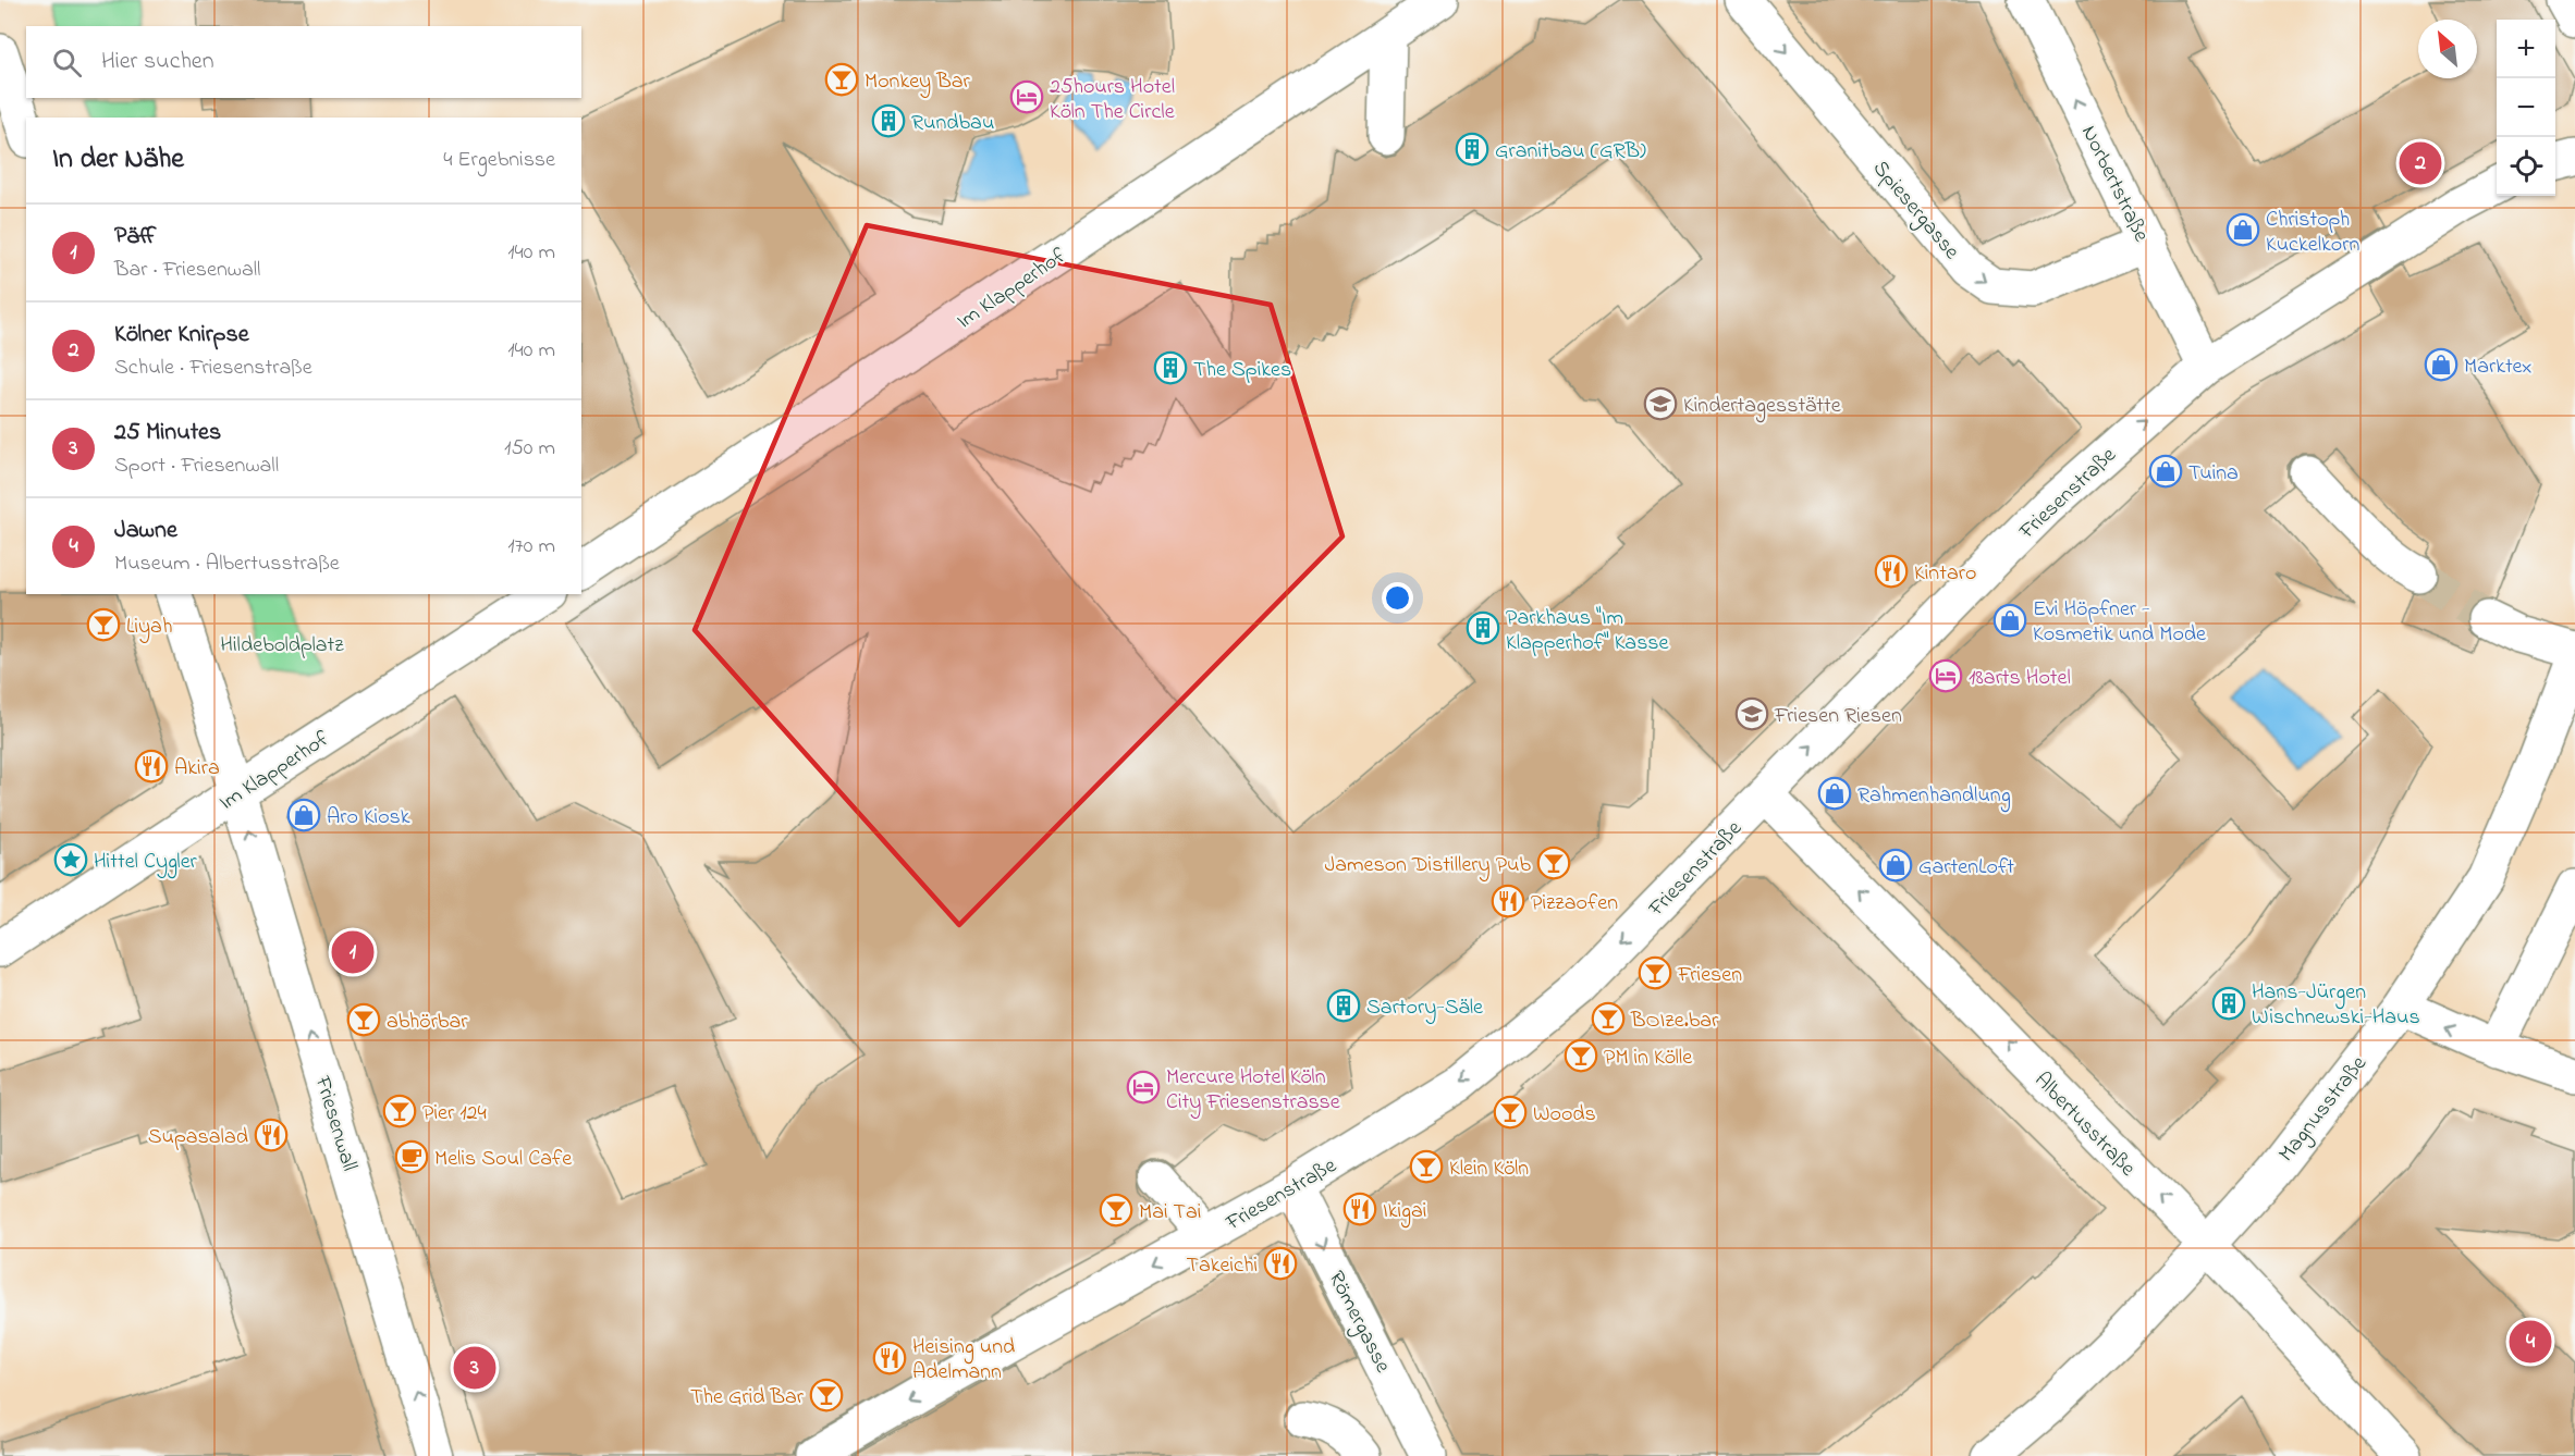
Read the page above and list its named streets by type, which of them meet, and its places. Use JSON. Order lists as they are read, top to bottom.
{
  "streets": {
    "street": [
      "Norbertstraße",
      "Spiesergasse",
      "Im Klapperhof",
      "Friesenstraße",
      "Magnusstraße",
      "Friesenwall",
      "Albertusstraße",
      "Römergasse"
    ]
  },
  "crossings": [
    ["Norbertstraße", "Spiesergasse"],
    ["Norbertstraße", "Friesenstraße"],
    ["Im Klapperhof", "Friesenwall"],
    ["Friesenstraße", "Albertusstraße"],
    ["Friesenstraße", "Römergasse"],
    ["Magnusstraße", "Albertusstraße"]
  ],
  "one_way": [
    "Norbertstraße",
    "Spiesergasse",
    "Friesenwall",
    "Albertusstraße",
    "Römergasse"
  ],
  "parks": ["Hildeboldplatz"],
  "places": {
    "bar": [
      "Monkey Bar",
      "Liyah",
      "Jameson Distillery Pub",
      "Friesen",
      "BOIze.bar",
      "abhörbar",
      "PM in Kölle",
      "Pier 124",
      "Woods",
      "Klein Köln",
      "Mai Tai",
      "The Grid Bar"
    ],
    "hotel": ["25hours Hotel Köln The Circle", "18arts Hotel", "Mercure Hotel Köln City Friesenstrasse"],
    "building": [
      "Rundbau",
      "Granitbau (GRB)",
      "The Spikes",
      "Parkhaus \"Im Klapperhof\" Kasse",
      "Hans-Jürgen Wischnewski-Haus",
      "Sartory-Säle"
    ],
    "shop": [
      "Christoph Kuckelkorn",
      "Marktex",
      "Tuina",
      "Evi Höpfner - Kosmetik und Mode",
      "Rahmenhandlung",
      "Aro Kiosk",
      "GartenLoft"
    ],
    "school or university": ["Kindertagesstätte", "Friesen Riesen"],
    "restaurant": [
      "Kintaro",
      "Akira",
      "Pizzaofen",
      "Supasalad",
      "Ikigai",
      "Takeichi",
      "Heising und Adelmann"
    ],
    "place": ["Hittel Cygler"],
    "cafe": ["Melis Soul Cafe"]
  },
  "north": "top left",
  "page": {
    "map_buttons": ["+", "−"],
    "search": "Hier suchen",
    "heading": ["In der Nähe", "4 Ergebnisse"],
    "pins": [
      "2",
      "1",
      "4",
      "3"
    ],
    "list": [
      {
        "mark": "1",
        "name": "Päff",
        "note": "Bar · Friesenwall",
        "value": "140 m"
      },
      {
        "mark": "2",
        "name": "Kölner Knirpse",
        "note": "Schule · Friesenstraße",
        "value": "140 m"
      },
      {
        "mark": "3",
        "name": "25 Minutes",
        "note": "Sport · Friesenwall",
        "value": "150 m"
      },
      {
        "mark": "4",
        "name": "Jawne",
        "note": "Museum · Albertusstraße",
        "value": "170 m"
      }
    ]
  }
}
